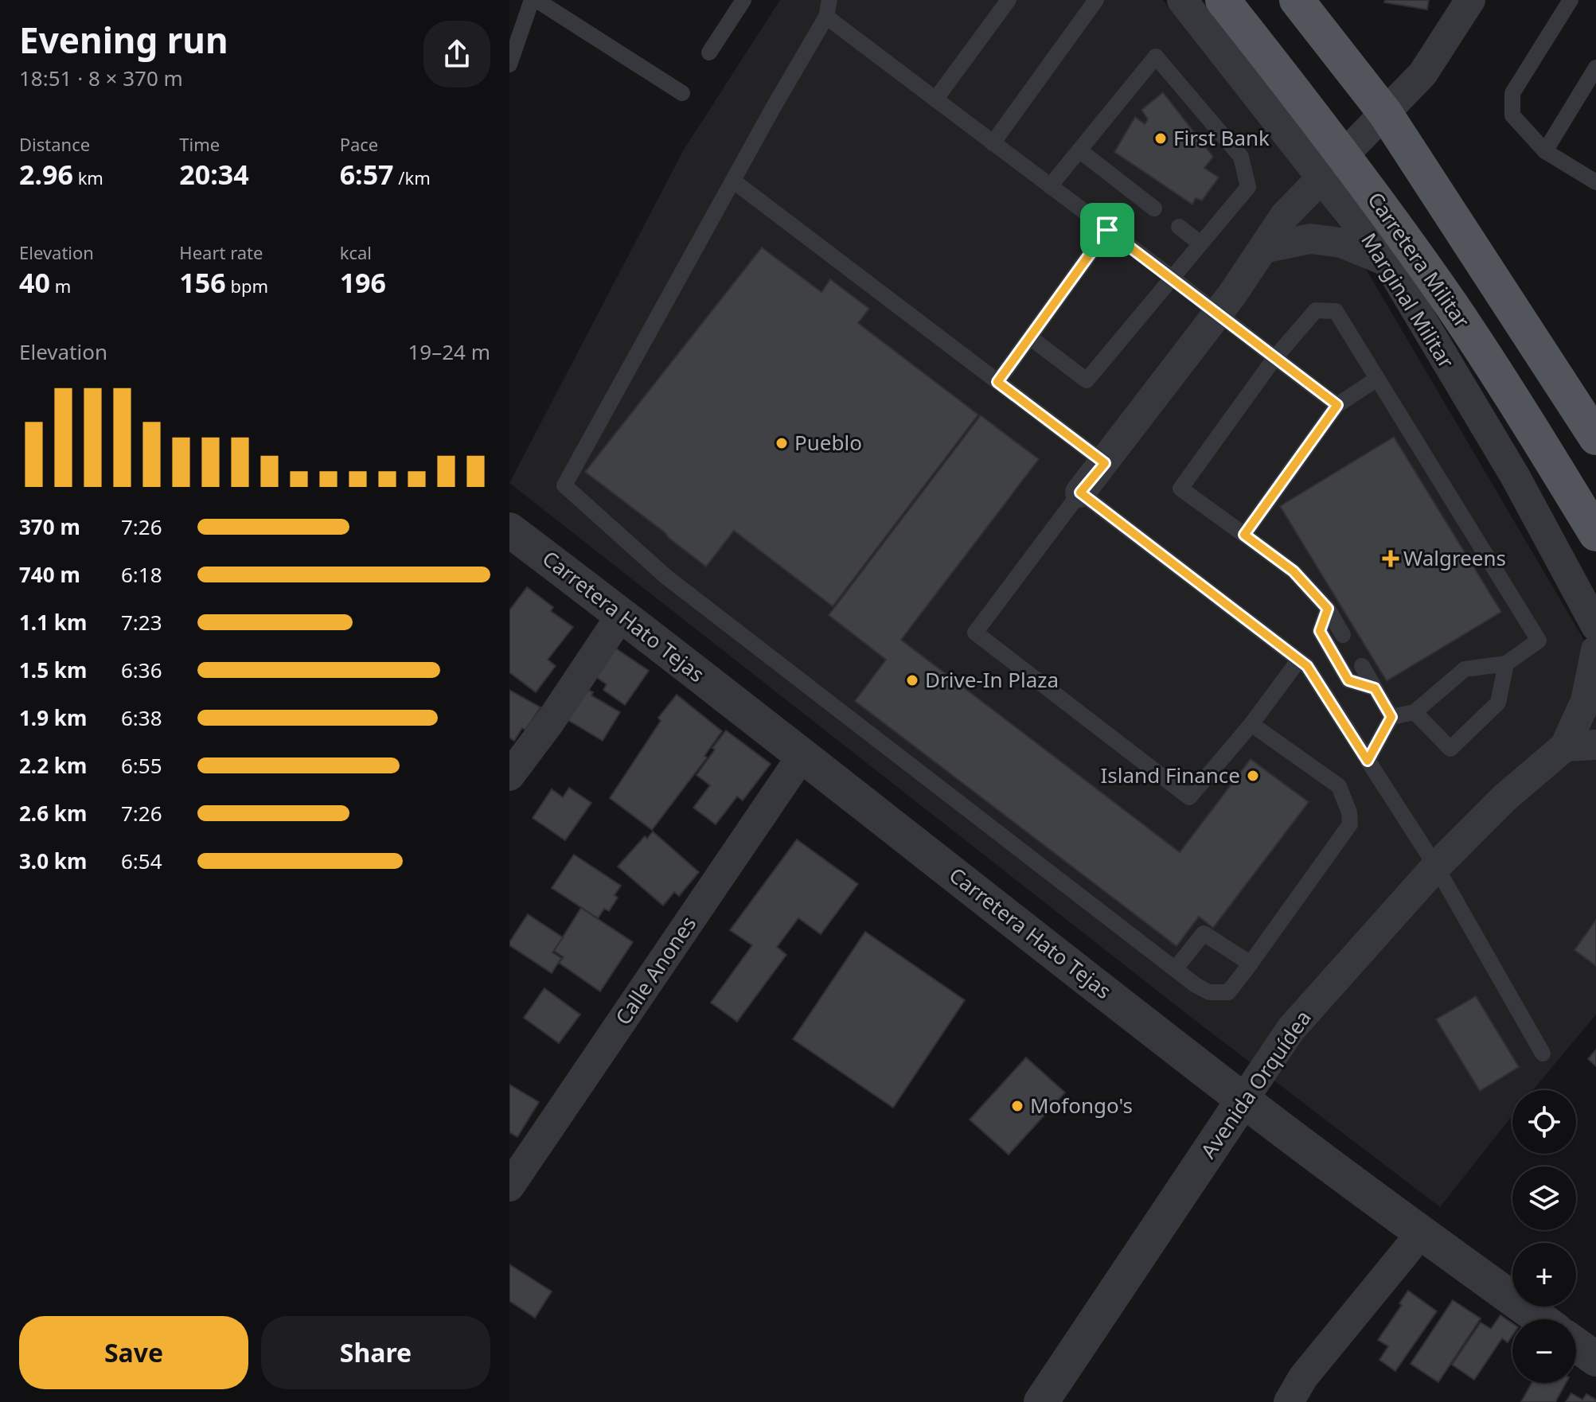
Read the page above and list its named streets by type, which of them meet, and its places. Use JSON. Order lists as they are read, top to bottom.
{
  "streets": {
    "main road": ["Carretera Militar"],
    "street": [
      "Marginal Militar",
      "Carretera Hato Tejas",
      "Calle Anones",
      "Avenida Orquídea"
    ]
  },
  "crossings": [
    ["Carretera Militar", "Marginal Militar"],
    ["Carretera Hato Tejas", "Calle Anones"],
    ["Carretera Hato Tejas", "Avenida Orquídea"]
  ],
  "places": {
    "other": [
      "First Bank",
      "Pueblo",
      "Drive-In Plaza",
      "Island Finance",
      "Mofongo's"
    ],
    "health": ["Walgreens"]
  },
  "page": {
    "heading": ["Evening run", "18:51 · 8 × 370 m"],
    "stats": [
      ["Distance", "2.96 km"],
      ["Time", "20:34"],
      ["Pace", "6:57 /km"],
      ["Elevation", "40 m"],
      ["Heart rate", "156 bpm"],
      ["kcal", "196"]
    ],
    "chart": ["Elevation", "19–24 m"],
    "list": [
      {
        "name": "370 m",
        "note": "7:26"
      },
      {
        "name": "740 m",
        "note": "6:18"
      },
      {
        "name": "1.1 km",
        "note": "7:23"
      },
      {
        "name": "1.5 km",
        "note": "6:36"
      },
      {
        "name": "1.9 km",
        "note": "6:38"
      },
      {
        "name": "2.2 km",
        "note": "6:55"
      },
      {
        "name": "2.6 km",
        "note": "7:26"
      },
      {
        "name": "3.0 km",
        "note": "6:54"
      }
    ],
    "map_buttons": ["+", "−"],
    "buttons": ["Save", "Share"]
  }
}
